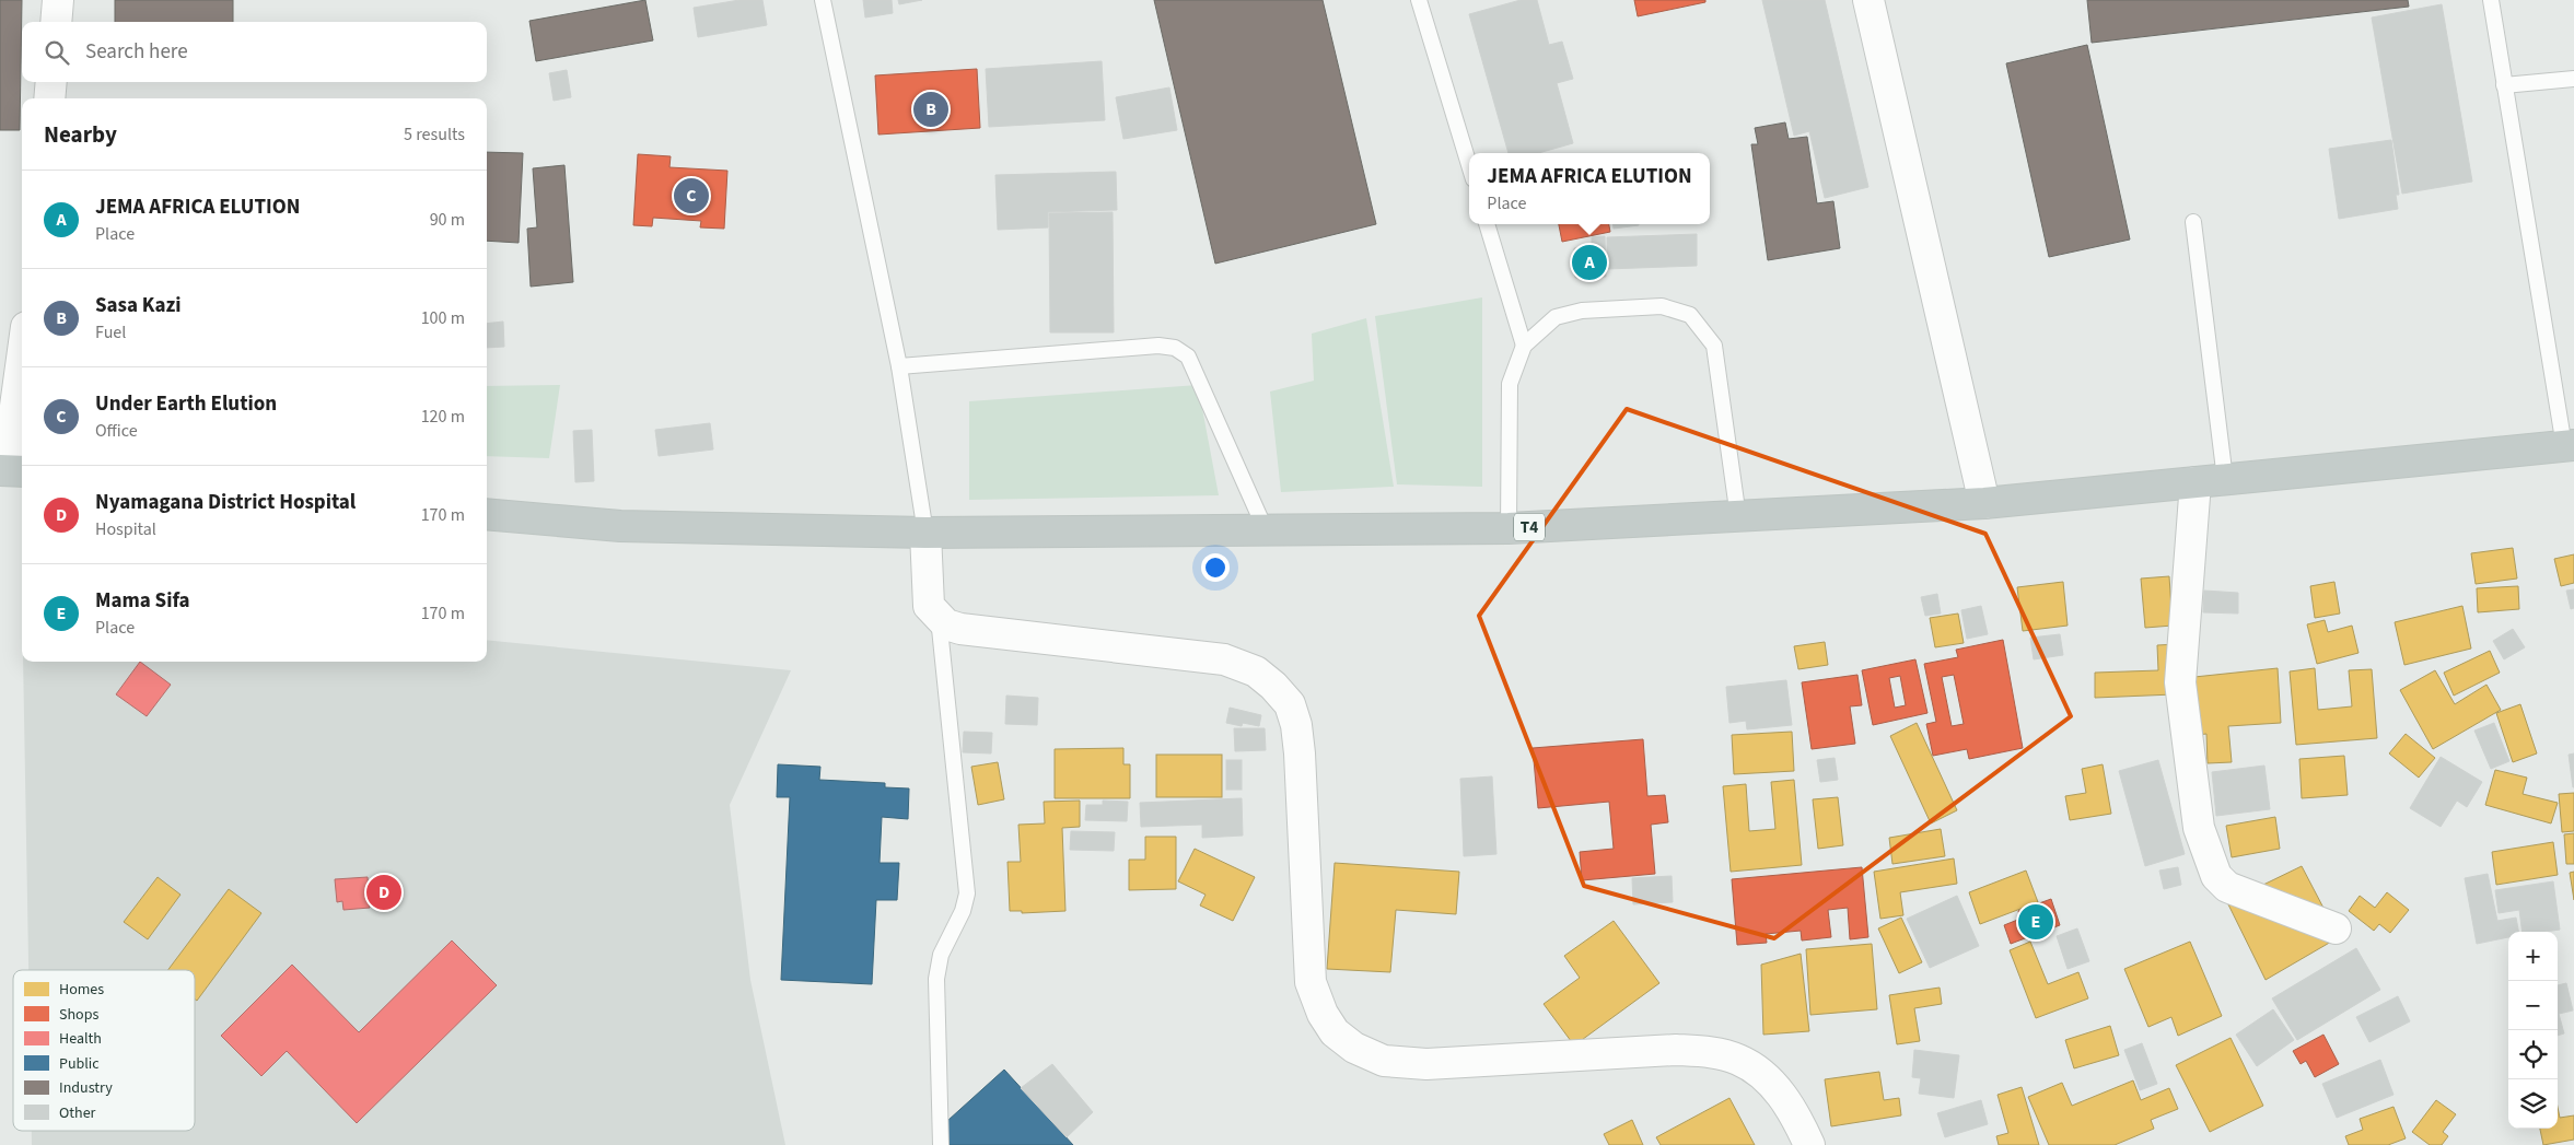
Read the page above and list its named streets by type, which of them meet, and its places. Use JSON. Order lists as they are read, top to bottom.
{
  "streets": {
    "highway": ["T4"]
  },
  "legend": [
    "Homes",
    "Shops",
    "Health",
    "Public",
    "Industry",
    "Other"
  ],
  "page": {
    "search": "Search here",
    "pins": [
      "B",
      "C",
      "A",
      "D",
      "E"
    ],
    "heading": ["Nearby", "5 results"],
    "popup": ["JEMA AFRICA ELUTION", "Place"],
    "list": [
      {
        "mark": "A",
        "name": "JEMA AFRICA ELUTION",
        "note": "Place",
        "value": "90 m"
      },
      {
        "mark": "B",
        "name": "Sasa Kazi",
        "note": "Fuel",
        "value": "100 m"
      },
      {
        "mark": "C",
        "name": "Under Earth Elution",
        "note": "Office",
        "value": "120 m"
      },
      {
        "mark": "D",
        "name": "Nyamagana District Hospital",
        "note": "Hospital",
        "value": "170 m"
      },
      {
        "mark": "E",
        "name": "Mama Sifa",
        "note": "Place",
        "value": "170 m"
      }
    ],
    "map_buttons": ["+", "−"]
  }
}
